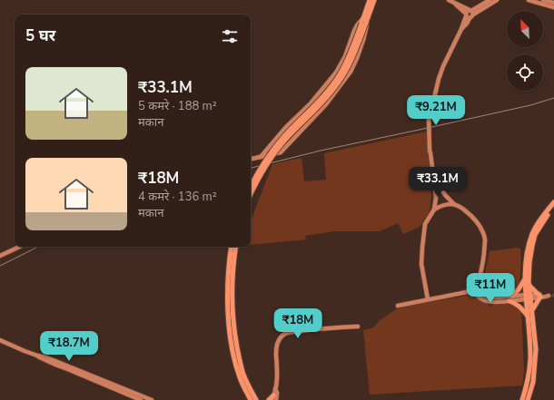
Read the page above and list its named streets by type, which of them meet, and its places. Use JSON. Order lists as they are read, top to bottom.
{
  "north": "top left",
  "page": {
    "heading": "5 घर",
    "list": [
      {
        "name": "₹33.1M",
        "note": "5 कमरे · 188 m² · मकान"
      },
      {
        "name": "₹18M",
        "note": "4 कमरे · 136 m² · मकान"
      }
    ],
    "price": [
      "₹9.21M",
      "₹33.1M",
      "₹11M",
      "₹18M",
      "₹18.7M"
    ]
  }
}
